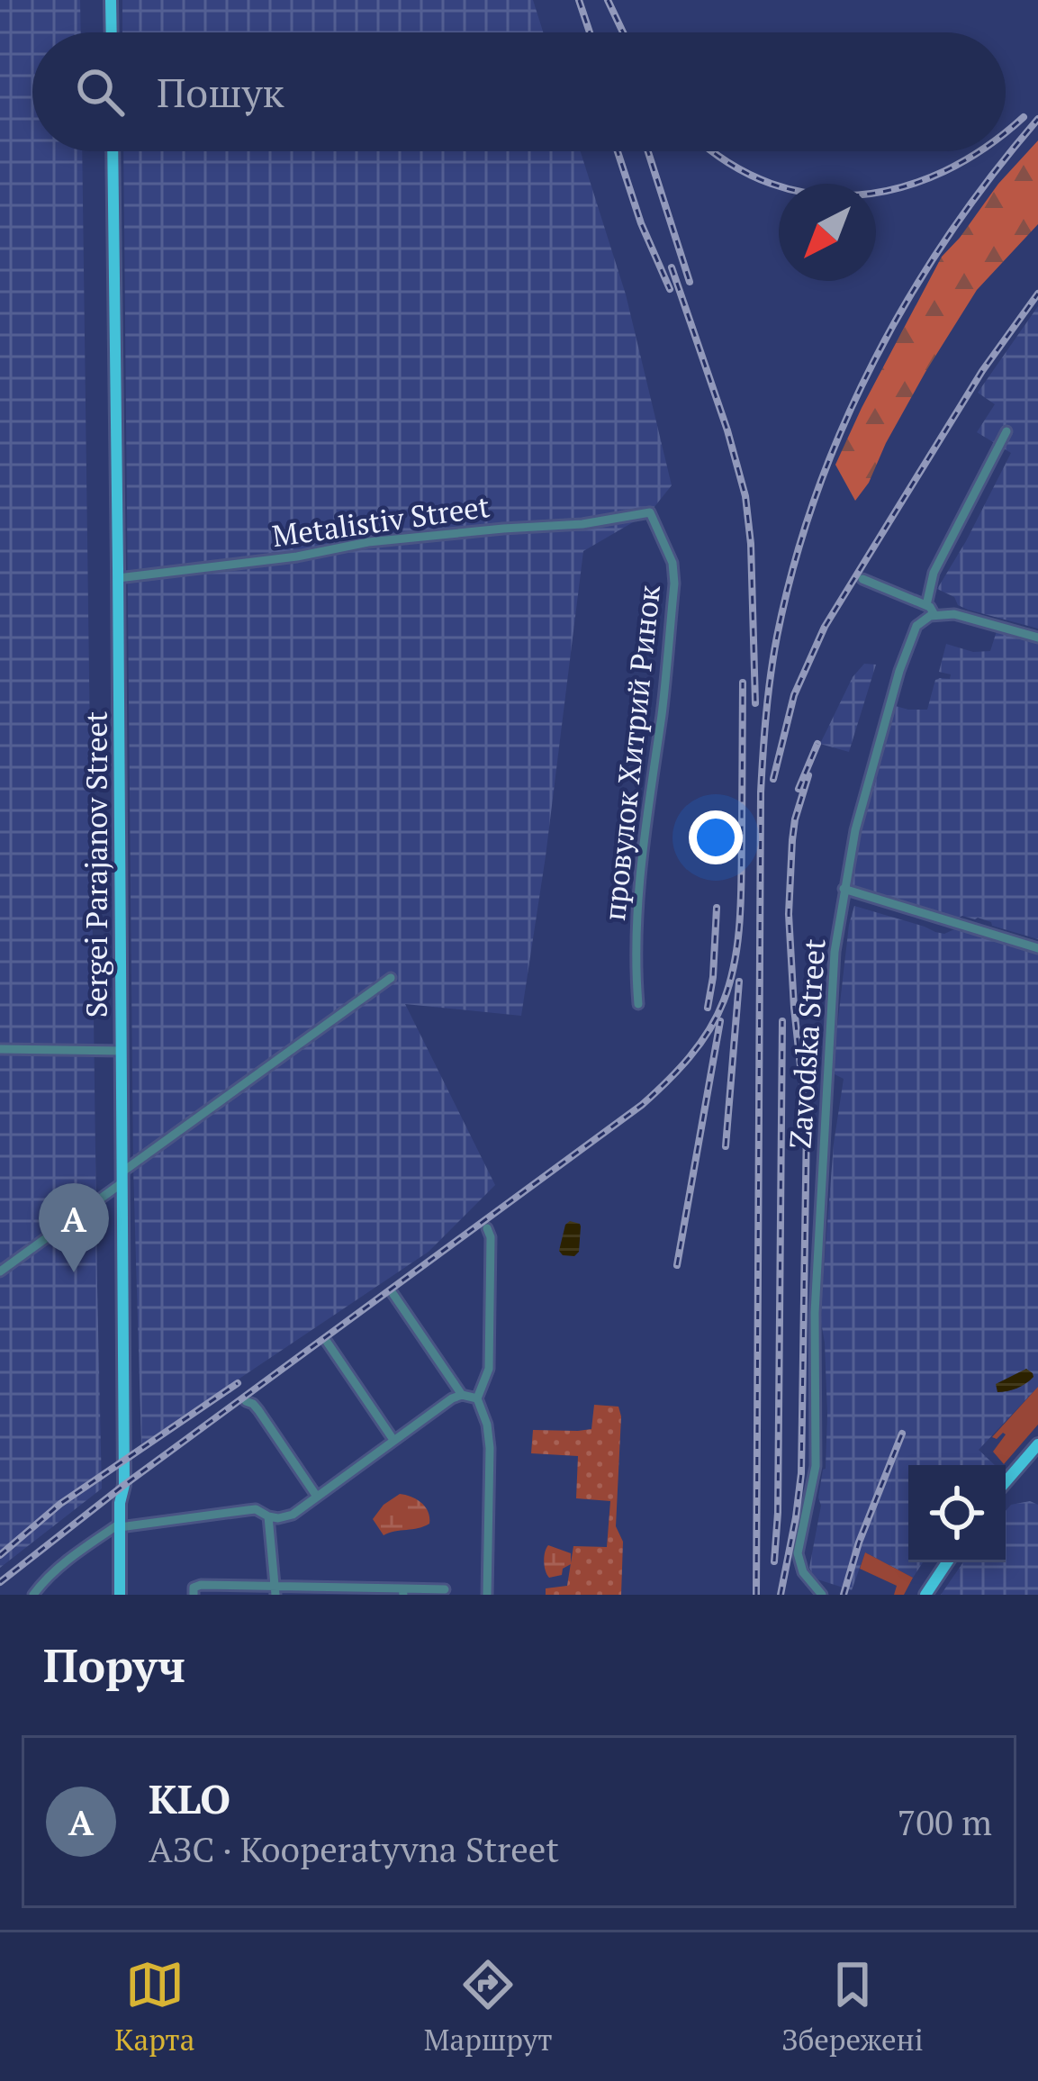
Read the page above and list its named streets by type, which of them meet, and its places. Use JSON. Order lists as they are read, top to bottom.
{
  "streets": {
    "main road": ["Sergei Parajanov Street"],
    "street": ["Metalistiv Street", "провулок Хитрий Ринок", "Zavodska Street"]
  },
  "crossings": [
    ["Metalistiv Street", "провулок Хитрий Ринок"],
    ["Metalistiv Street", "Sergei Parajanov Street"]
  ],
  "north": "bottom left",
  "page": {
    "search": "Пошук",
    "pins": "A",
    "heading": "Поруч",
    "list": [
      {
        "mark": "A",
        "name": "KLO",
        "note": "АЗС · Kooperatyvna Street",
        "value": "700 m"
      }
    ],
    "nav": ["Карта", "Маршрут", "Збережені"]
  }
}
